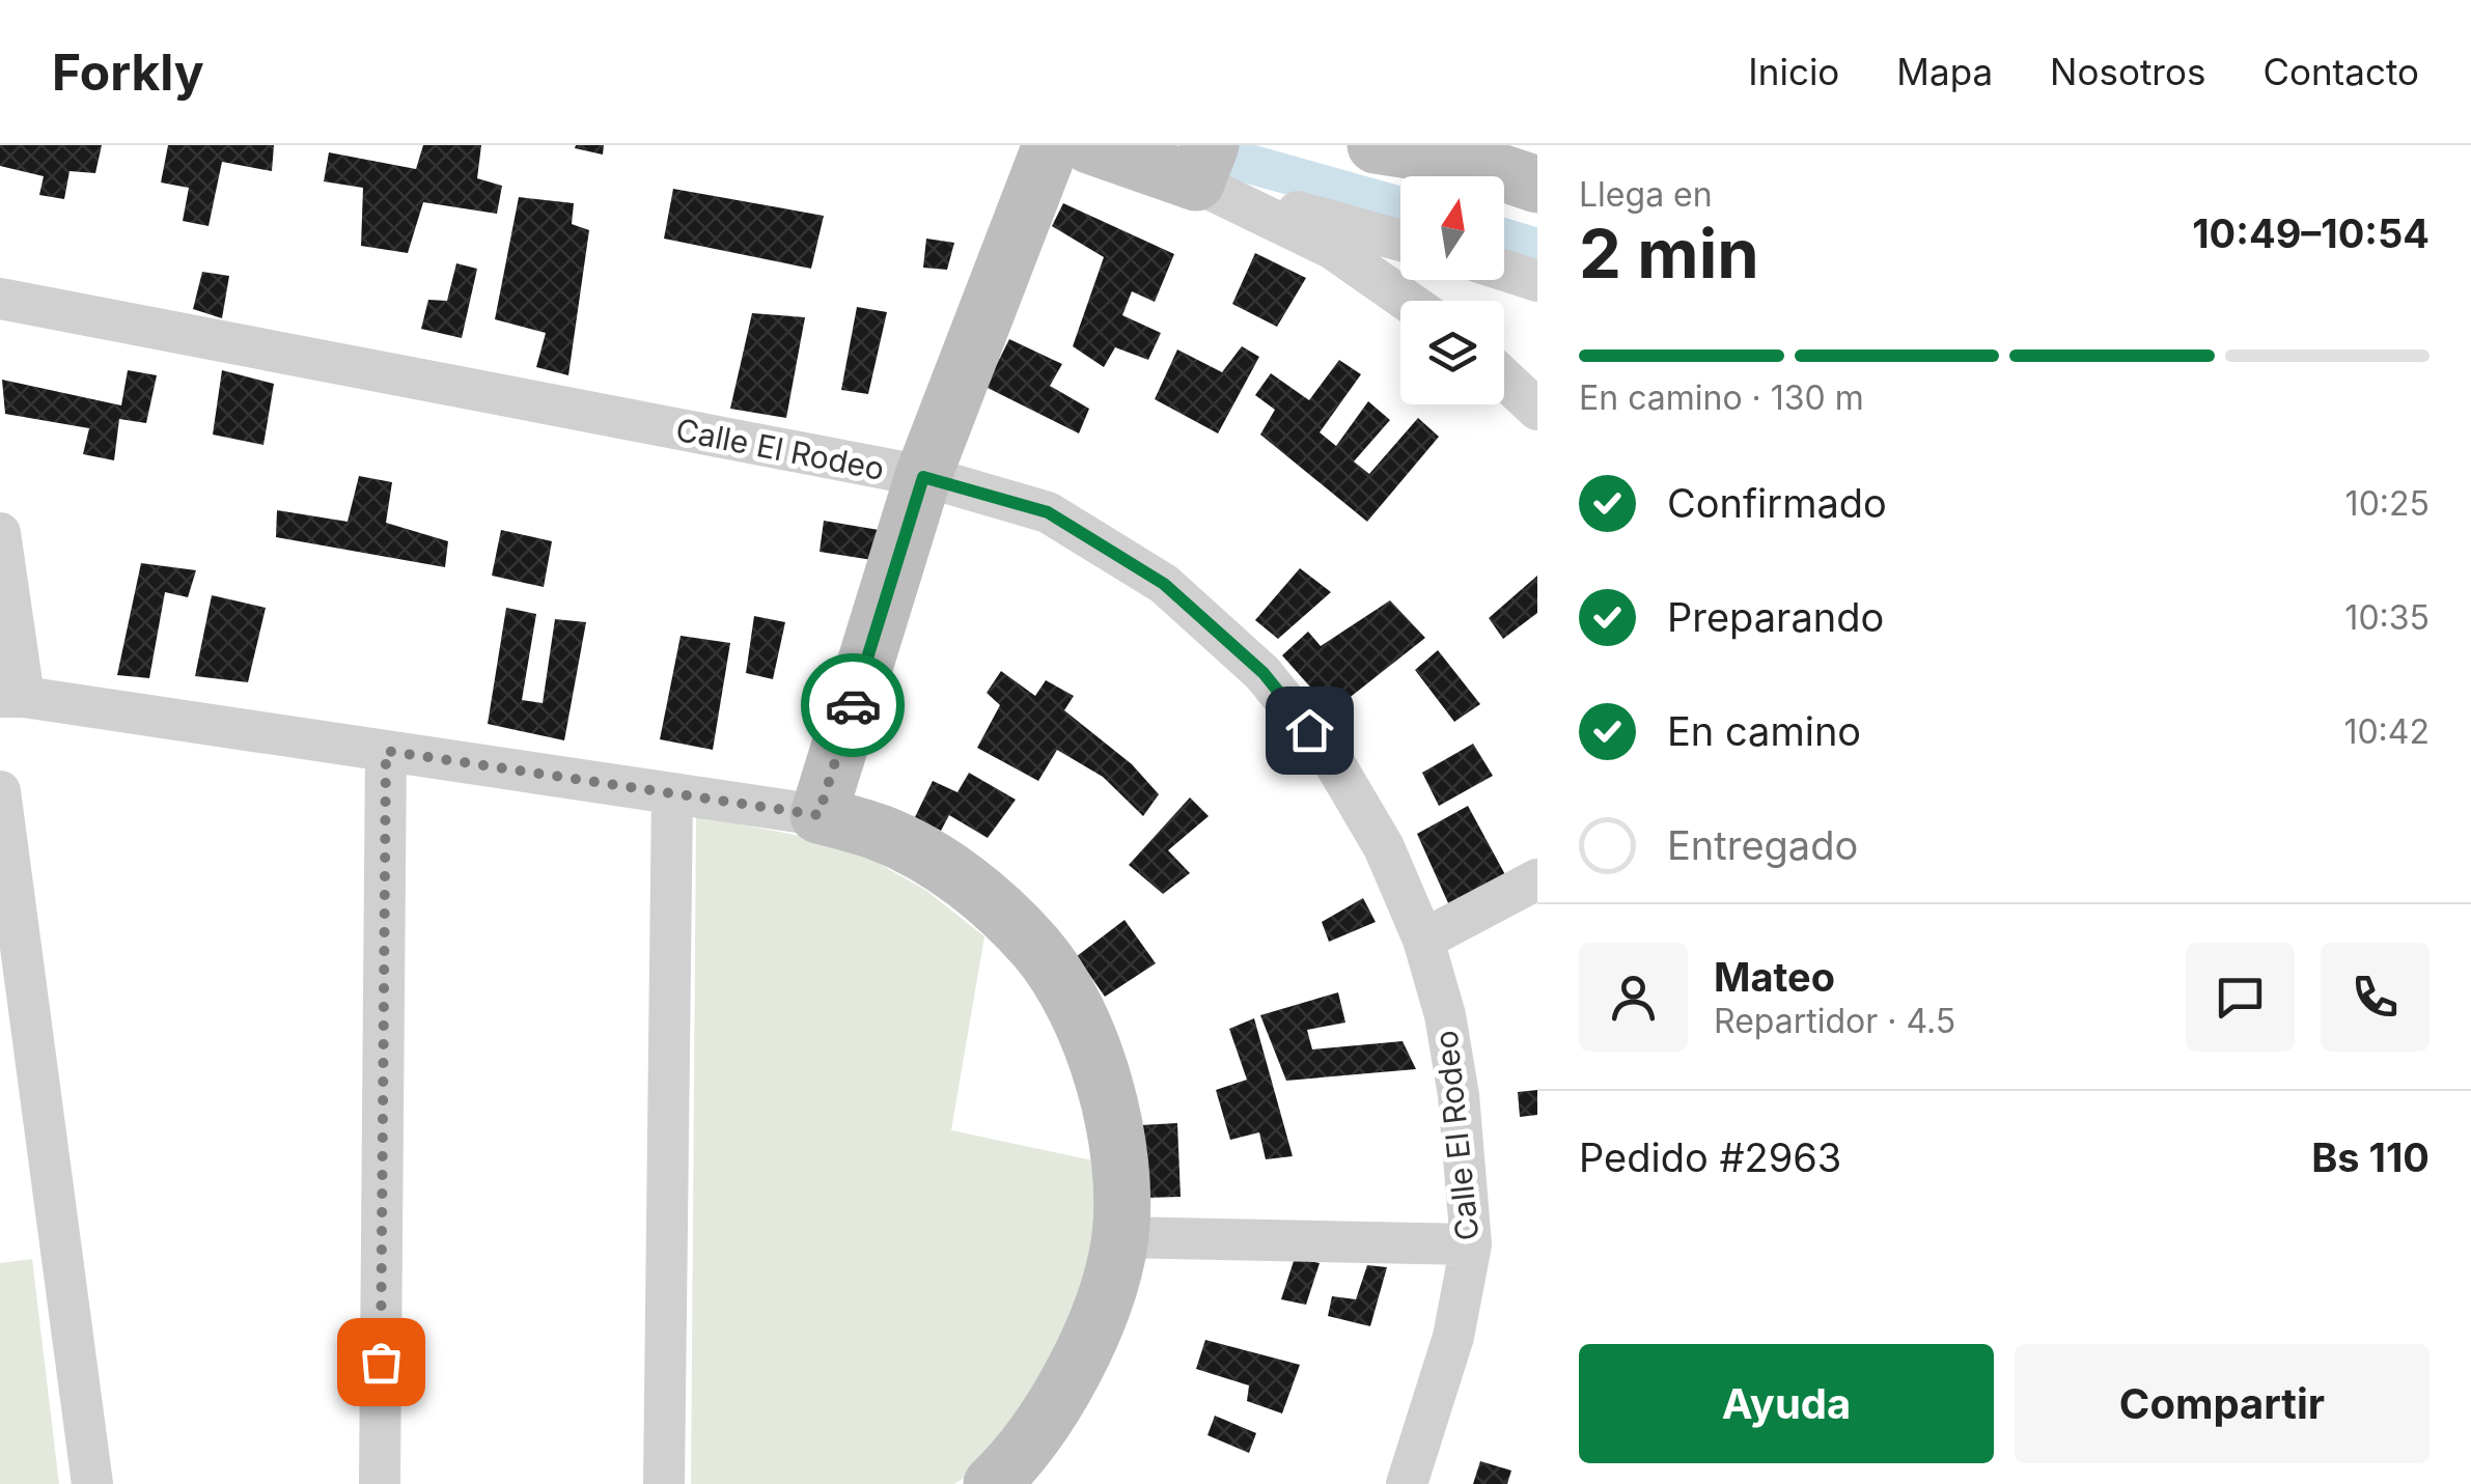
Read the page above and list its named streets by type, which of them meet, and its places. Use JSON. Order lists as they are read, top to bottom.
{
  "streets": {
    "street": ["Calle El Rodeo"]
  },
  "north": "top",
  "page": {
    "header": "Forkly",
    "nav": [
      "Inicio",
      "Mapa",
      "Nosotros",
      "Contacto"
    ],
    "heading": ["2 min", "Llega en", "10:49–10:54"],
    "panel": [
      "Mateo",
      "Repartidor · 4.5",
      "Pedido #2963",
      "Bs 110"
    ],
    "bar": "En camino · 130 m",
    "list": [
      ["Confirmado", "10:25"],
      ["Preparando", "10:35"],
      ["En camino", "10:42"],
      "Entregado"
    ],
    "buttons": ["Ayuda", "Compartir"]
  }
}
